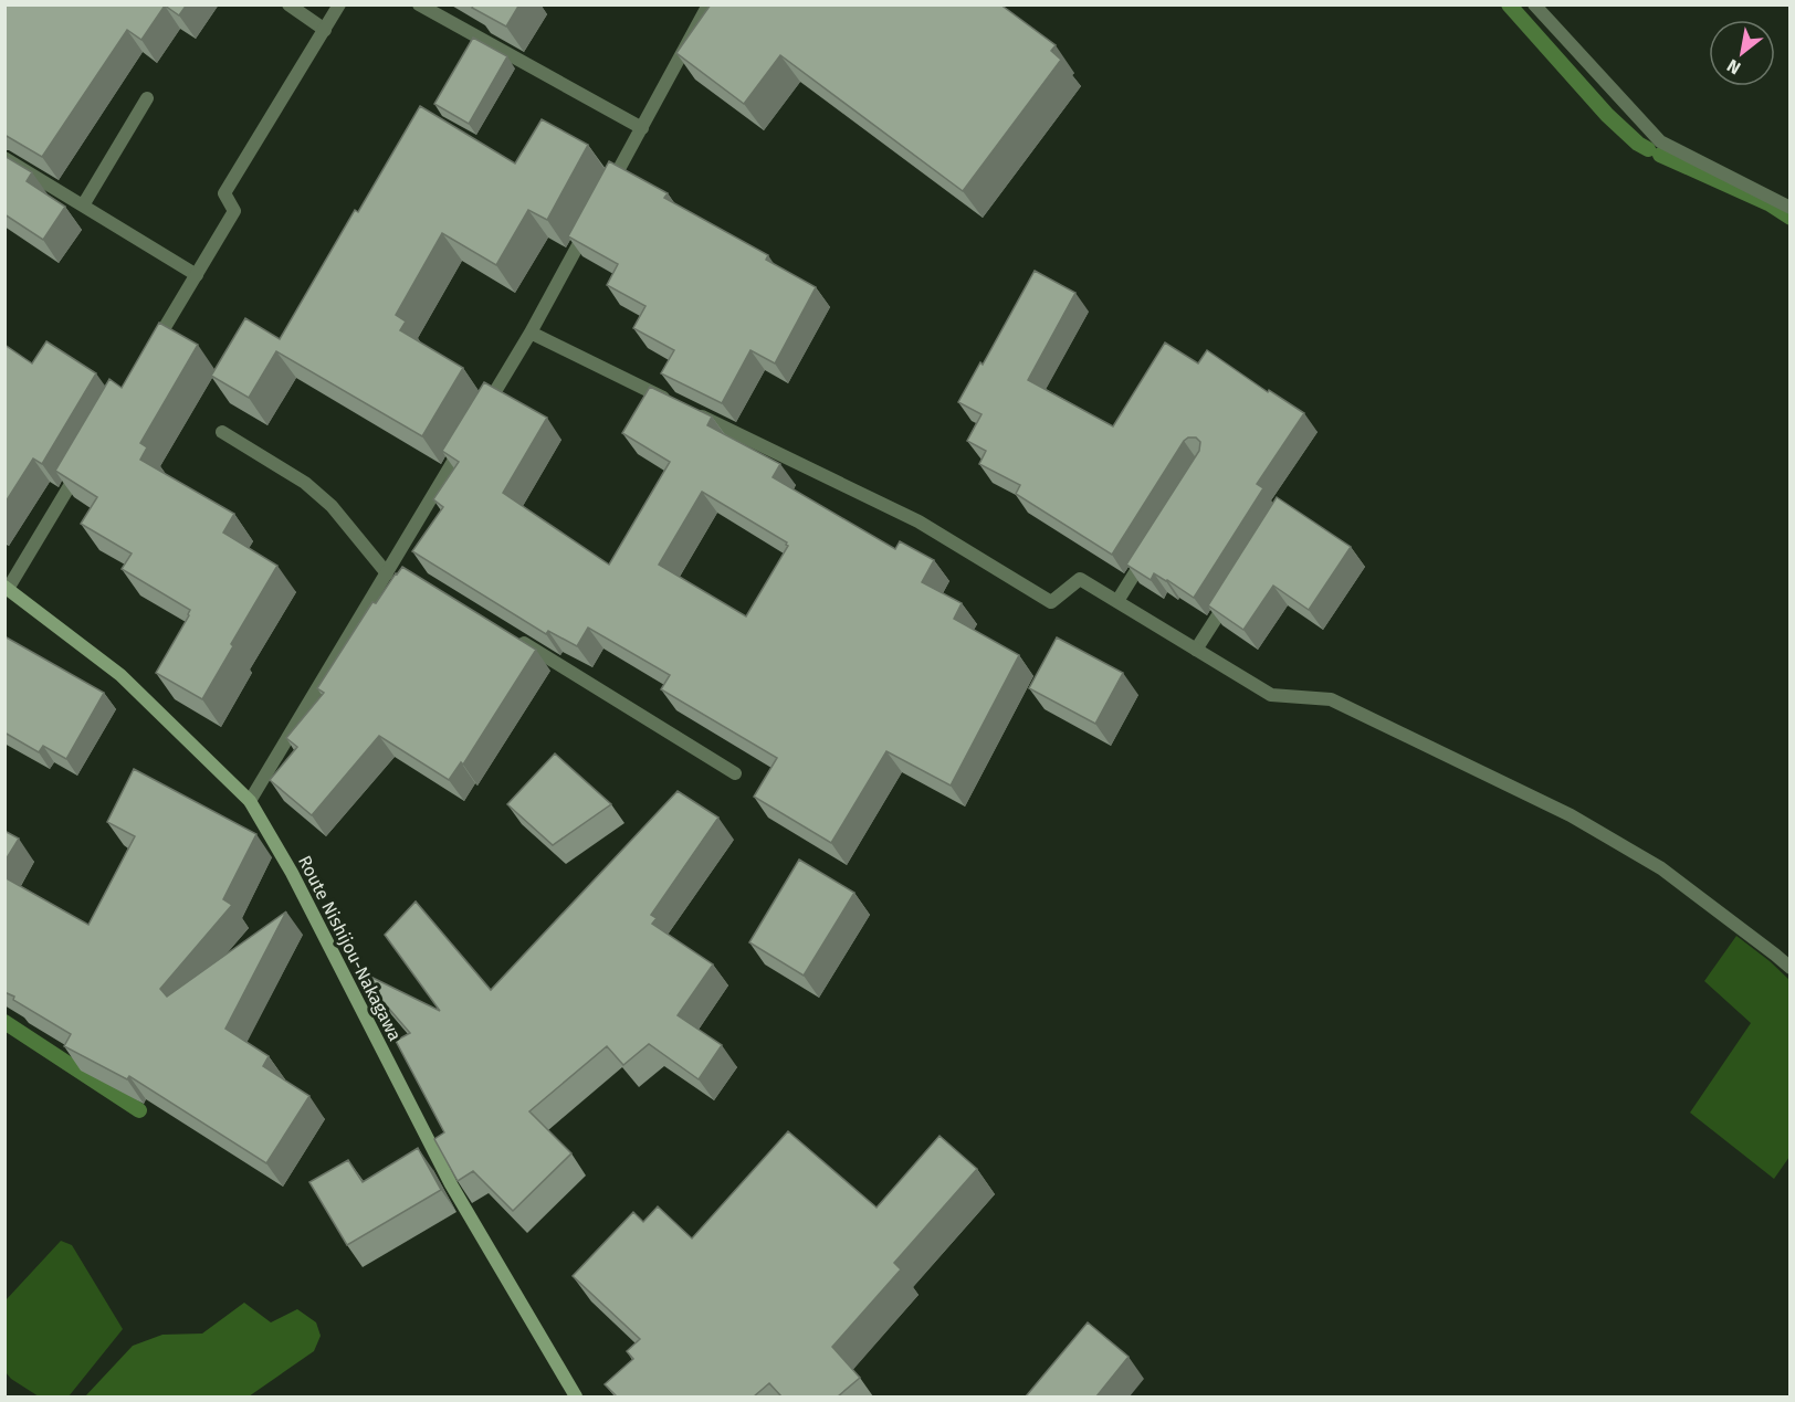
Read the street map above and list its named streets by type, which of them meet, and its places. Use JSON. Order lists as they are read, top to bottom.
{
  "streets": {
    "main road": ["Route Nishijou-Nakagawa"]
  },
  "north": "bottom left"
}
